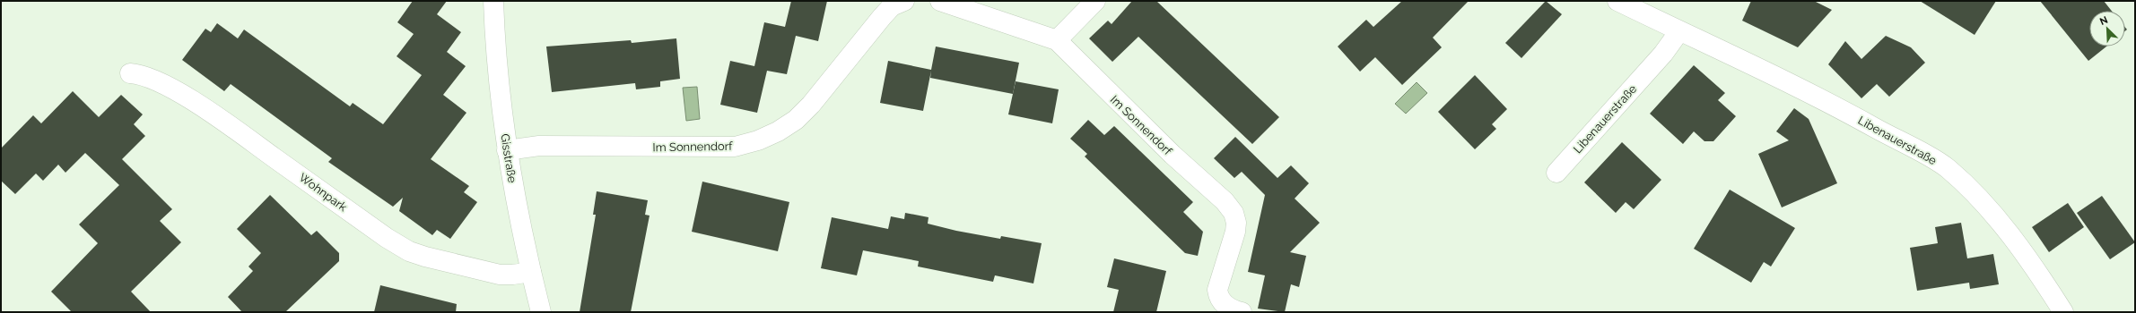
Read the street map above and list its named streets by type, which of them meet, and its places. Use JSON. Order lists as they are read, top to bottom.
{
  "streets": {
    "street": [
      "Libenauerstraße",
      "Im Sonnendorf",
      "Gisstraße",
      "Wohnpark"
    ]
  },
  "crossings": [
    ["Im Sonnendorf", "Gisstraße"],
    ["Gisstraße", "Wohnpark"]
  ],
  "north": "top left"
}
